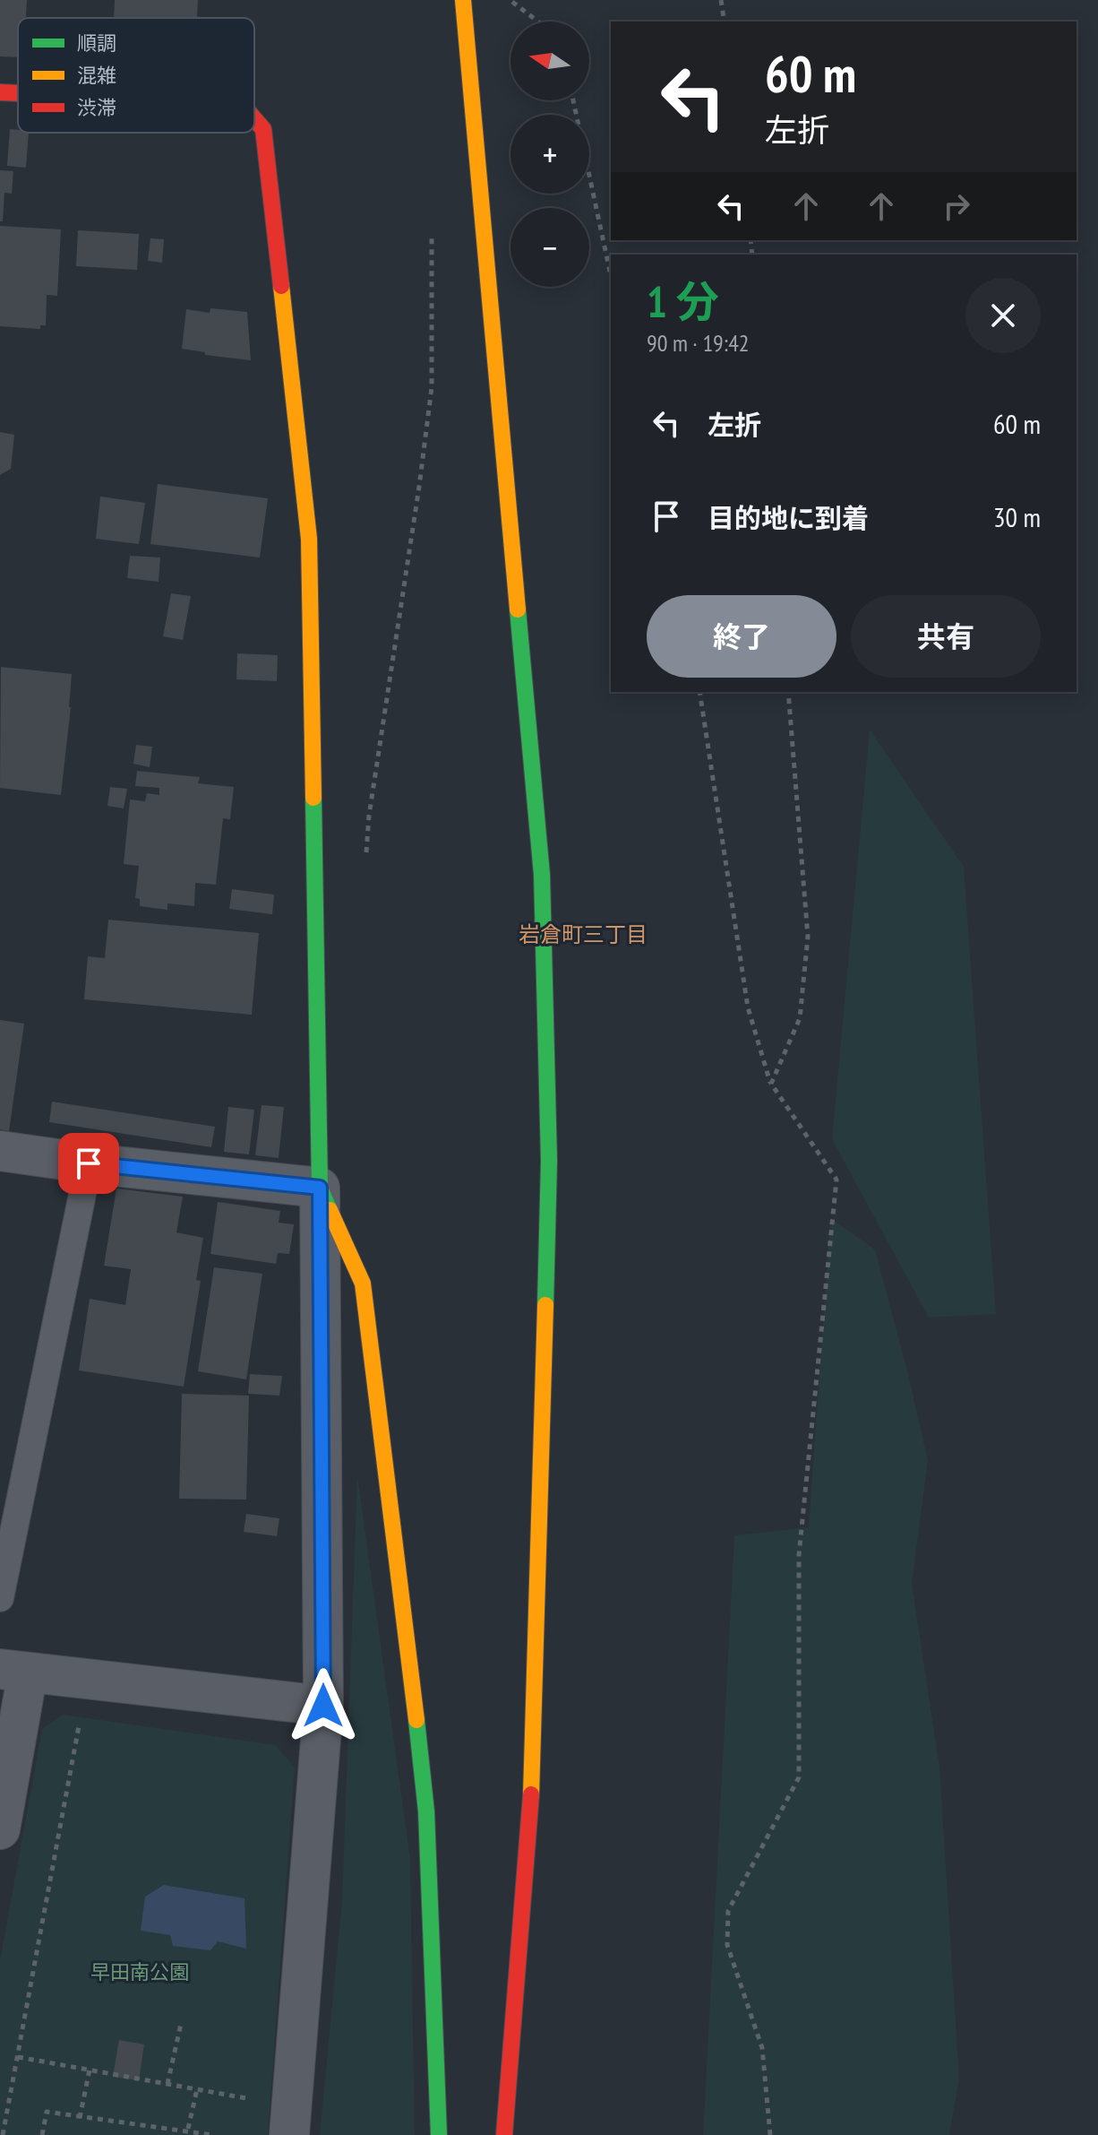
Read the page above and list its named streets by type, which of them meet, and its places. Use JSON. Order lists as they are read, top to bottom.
{
  "districts": ["岩倉町三丁目"],
  "parks": ["早田南公園"],
  "legend": ["順調", "混雑", "渋滞"],
  "north": "left",
  "page": {
    "map_buttons": ["+", "−"],
    "turn": ["60 m", "左折"],
    "heading": ["1 分", "90 m · 19:42"],
    "list": [
      {
        "name": "左折",
        "value": "60 m"
      },
      {
        "name": "目的地に到着",
        "value": "30 m"
      }
    ],
    "buttons": ["終了", "共有"]
  }
}
